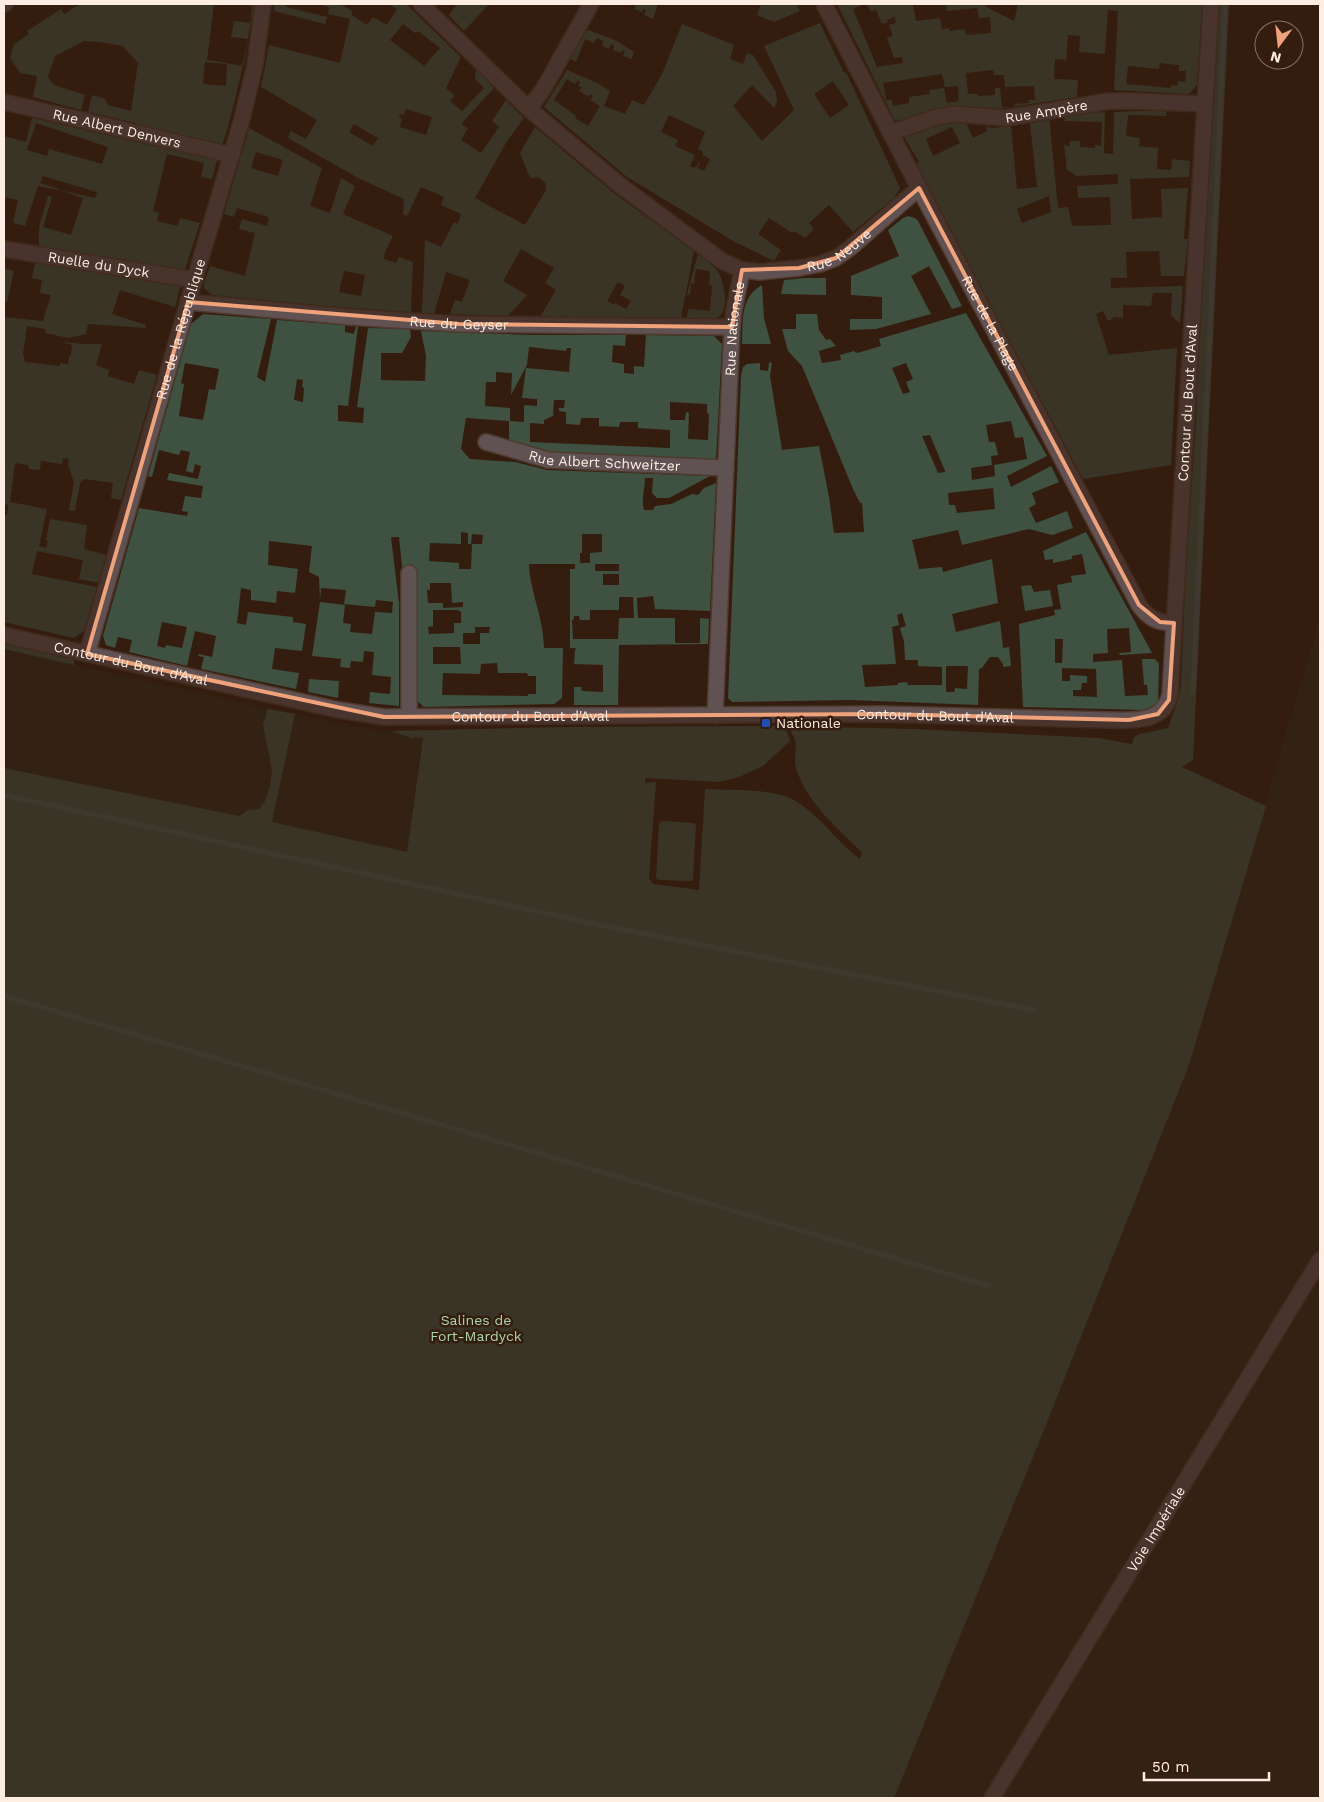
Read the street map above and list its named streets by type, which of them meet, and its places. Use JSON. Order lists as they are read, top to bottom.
{
  "streets": {
    "street": [
      "Rue Ampère",
      "Rue Albert Denvers",
      "Rue Neuve",
      "Ruelle du Dyck",
      "Rue du Geyser",
      "Rue de la Plage",
      "Rue Nationale",
      "Rue de la République",
      "Contour du Bout d'Aval",
      "Rue Albert Schweitzer",
      "Voie Impériale"
    ]
  },
  "crossings": [
    ["Rue Ampère", "Rue de la Plage"],
    ["Rue Ampère", "Contour du Bout d'Aval"],
    ["Rue Albert Denvers", "Rue de la République"],
    ["Rue Neuve", "Rue de la Plage"],
    ["Rue Neuve", "Rue Nationale"],
    ["Ruelle du Dyck", "Rue de la République"],
    ["Rue du Geyser", "Rue Nationale"],
    ["Rue du Geyser", "Rue de la République"],
    ["Rue de la Plage", "Contour du Bout d'Aval"],
    ["Rue Nationale", "Contour du Bout d'Aval"],
    ["Rue Nationale", "Rue Albert Schweitzer"],
    ["Rue de la République", "Contour du Bout d'Aval"]
  ],
  "parks": ["Salines de Fort-Mardyck"],
  "places": {
    "transit": ["Nationale"]
  },
  "scale_bar": "50 m",
  "north": "bottom"
}
